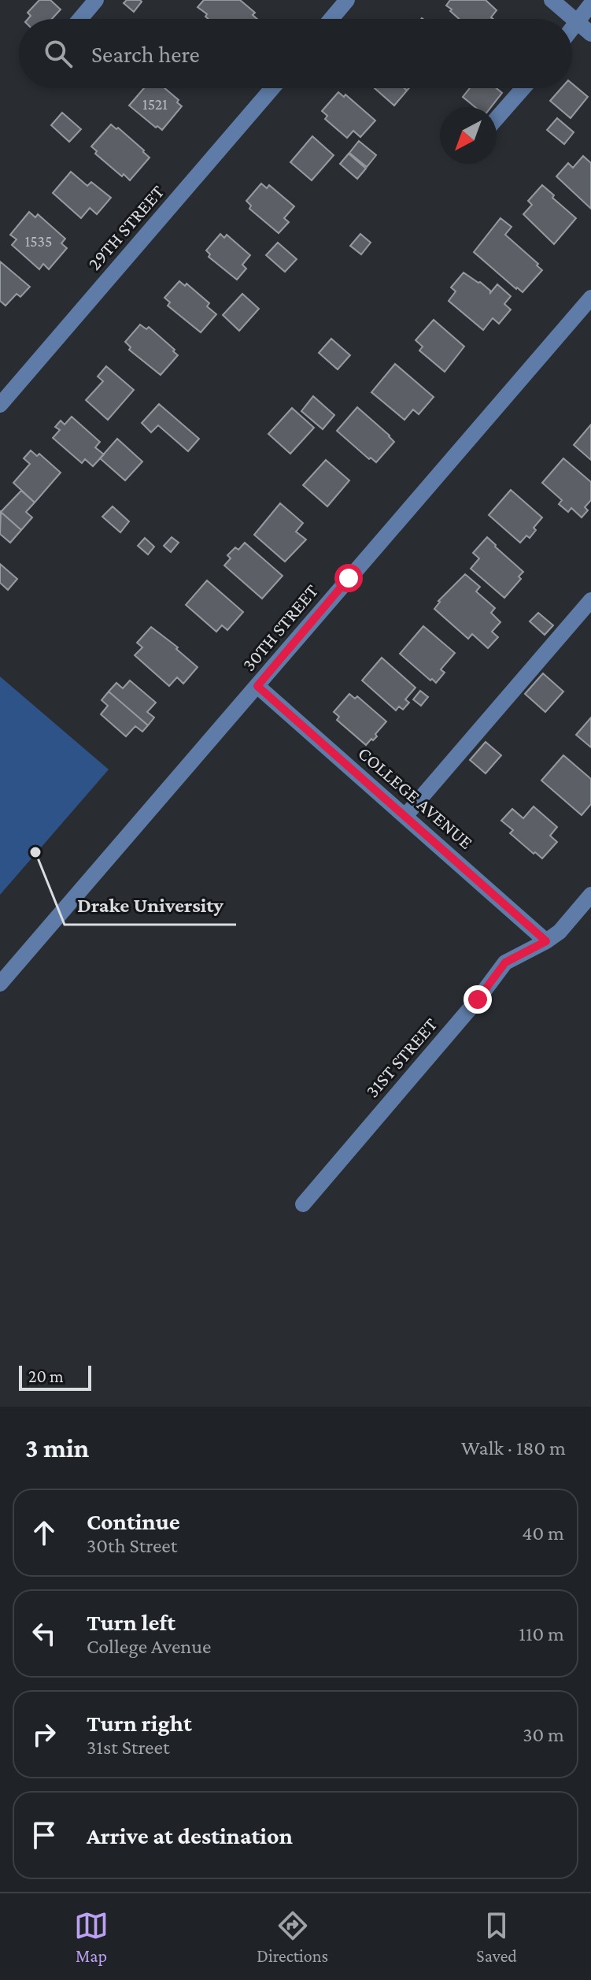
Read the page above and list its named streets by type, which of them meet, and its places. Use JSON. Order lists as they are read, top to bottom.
{
  "streets": {
    "street": [
      "29TH STREET",
      "30TH STREET",
      "COLLEGE AVENUE",
      "31ST STREET"
    ]
  },
  "crossings": [
    ["30TH STREET", "COLLEGE AVENUE"],
    ["COLLEGE AVENUE", "31ST STREET"]
  ],
  "places": ["Drake University"],
  "house_numbers": ["1521", "1535"],
  "scale_bar": "20 m",
  "north": "bottom left",
  "page": {
    "search": "Search here",
    "scale": "20 m",
    "heading": ["3 min", "Walk · 180 m"],
    "list": [
      ["Continue", "30th Street", "40 m"],
      ["Turn left", "College Avenue", "110 m"],
      ["Turn right", "31st Street", "30 m"],
      "Arrive at destination"
    ],
    "nav": ["Map", "Directions", "Saved"]
  }
}
